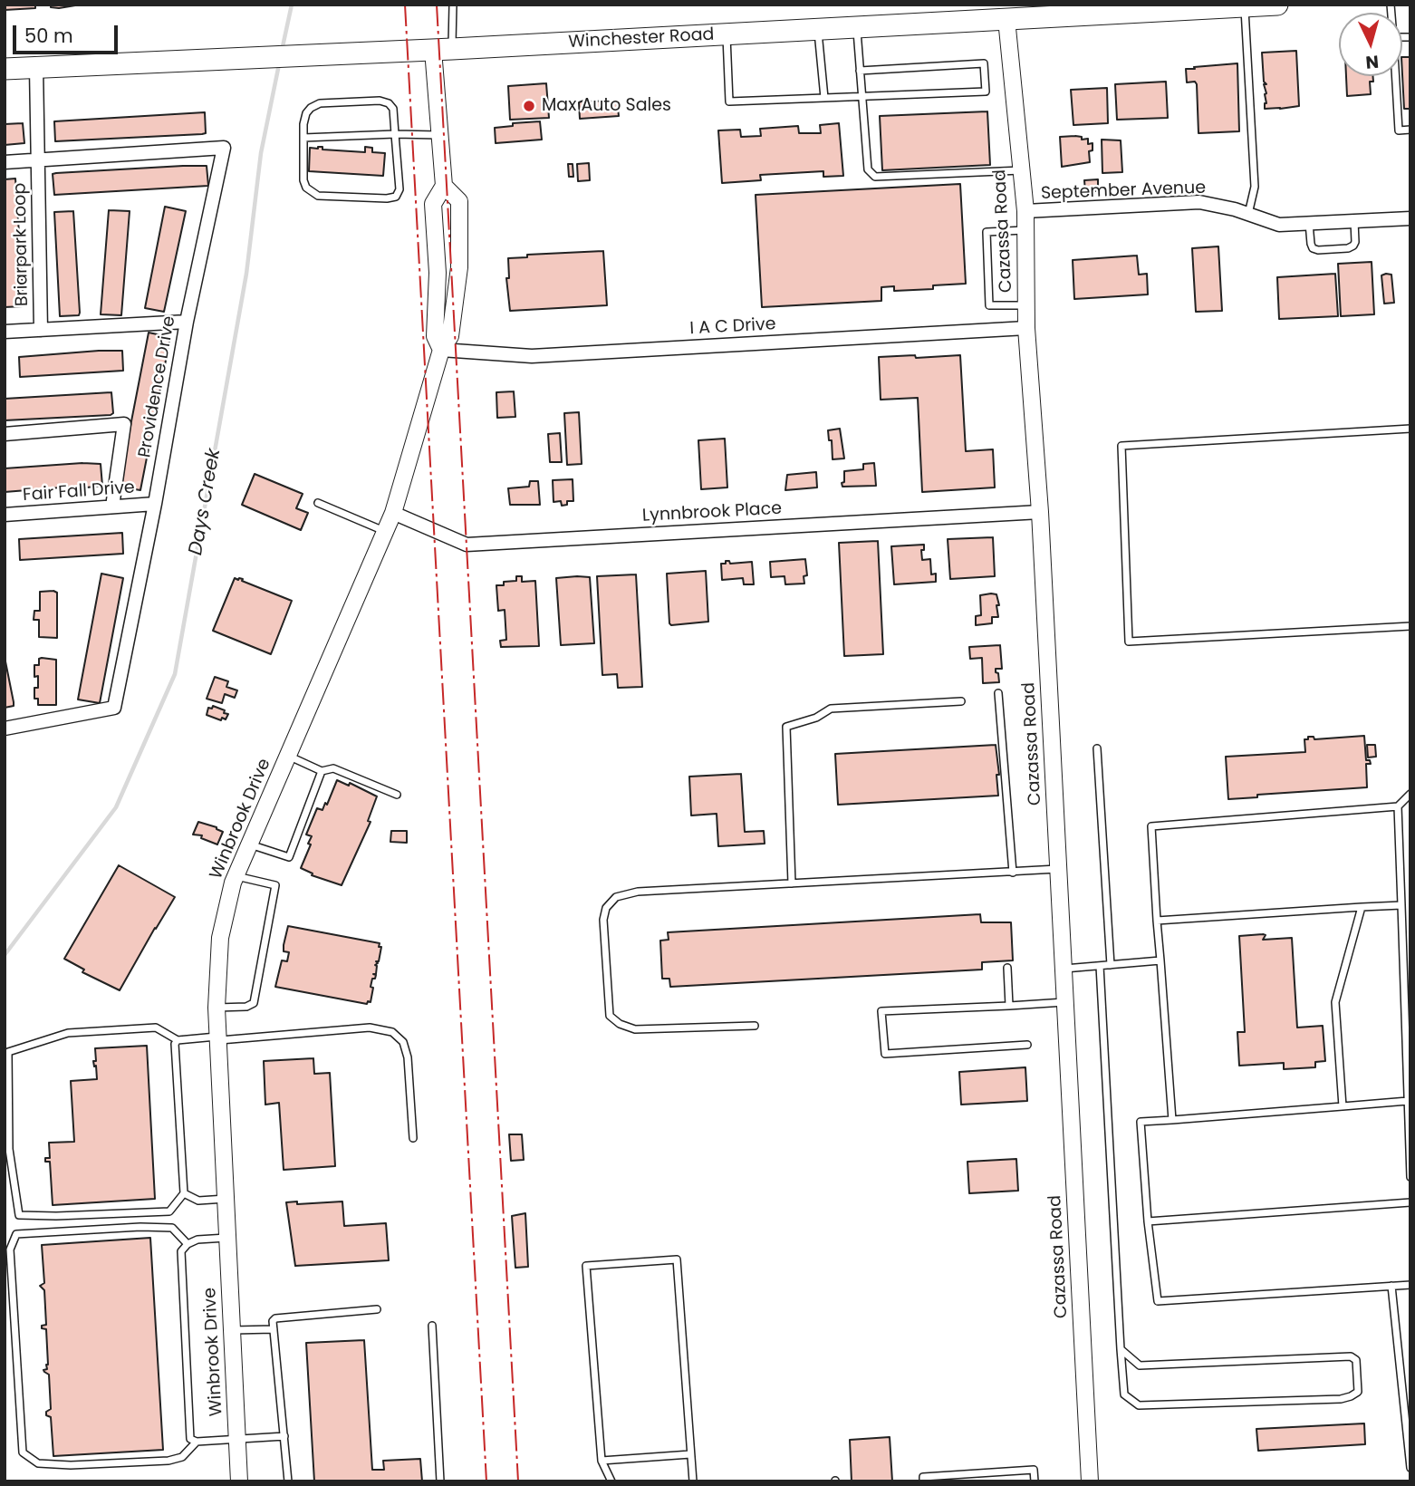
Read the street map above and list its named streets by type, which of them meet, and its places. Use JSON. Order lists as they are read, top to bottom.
{
  "streets": {
    "main road": ["Winchester Road"],
    "street": [
      "September Avenue",
      "Cazassa Road",
      "Briarpark Loop",
      "I A C Drive",
      "Providence Drive",
      "Fair Fall Drive",
      "Lynnbrook Place",
      "Winbrook Drive"
    ]
  },
  "crossings": [
    ["Winchester Road", "Cazassa Road"],
    ["Winchester Road", "Briarpark Loop"],
    ["Winchester Road", "Winbrook Drive"],
    ["September Avenue", "Cazassa Road"],
    ["Cazassa Road", "I A C Drive"],
    ["Cazassa Road", "Lynnbrook Place"],
    ["Briarpark Loop", "Providence Drive"],
    ["I A C Drive", "Winbrook Drive"],
    ["Providence Drive", "Fair Fall Drive"],
    ["Lynnbrook Place", "Winbrook Drive"]
  ],
  "water": ["Days Creek"],
  "places": ["Max Auto Sales"],
  "scale_bar": "50 m",
  "north": "bottom"
}
